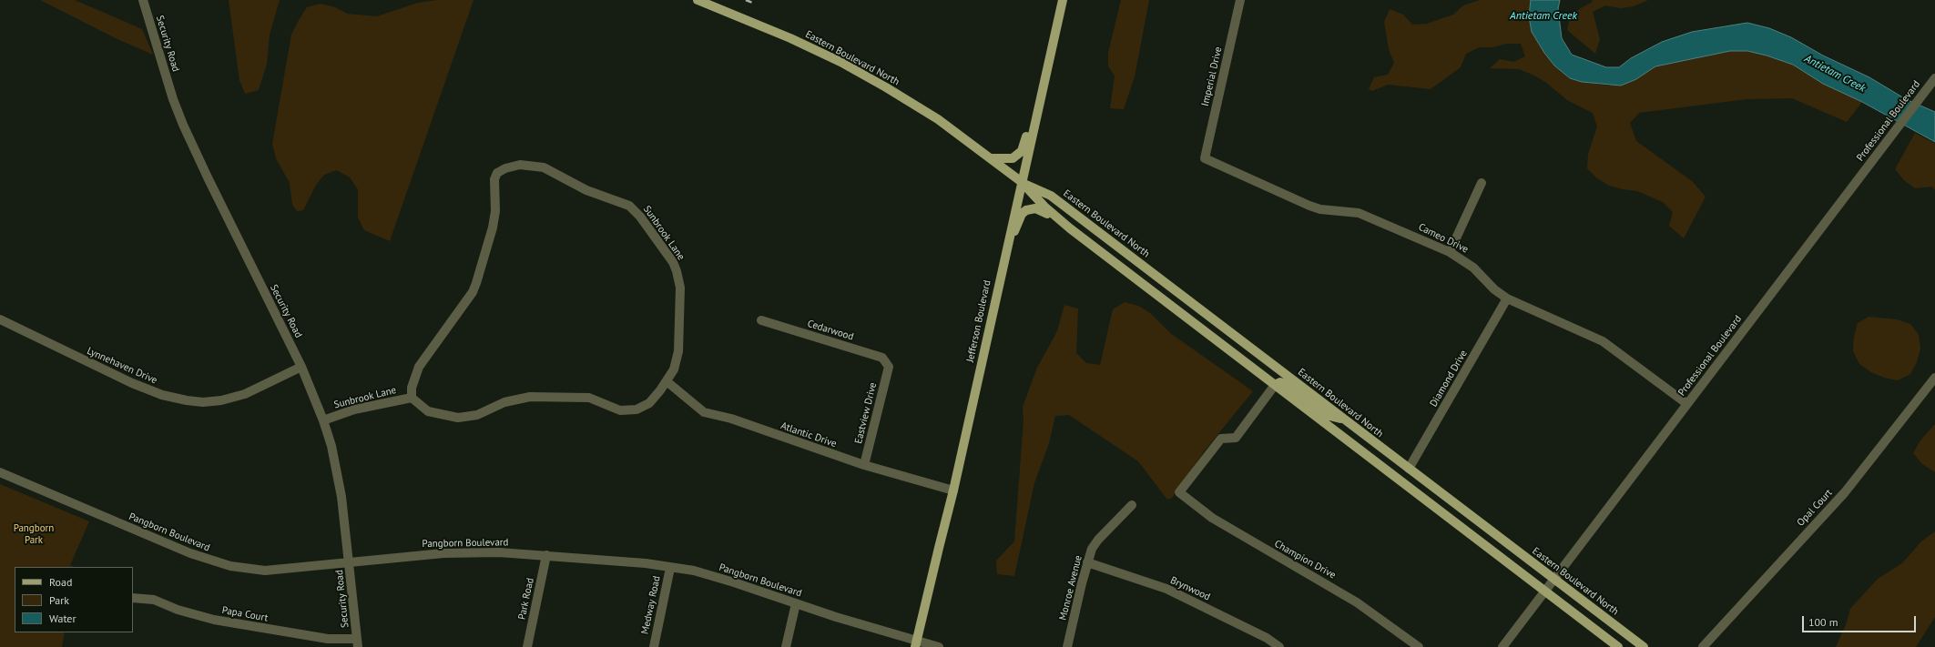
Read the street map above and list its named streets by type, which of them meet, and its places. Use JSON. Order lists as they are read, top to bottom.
{
  "streets": {
    "main road": ["Eastern Boulevard North", "Jefferson Boulevard"],
    "street": [
      "Security Road",
      "Imperial Drive",
      "Professional Boulevard",
      "Sunbrook Lane",
      "Cameo Drive",
      "Cedarwood",
      "Lynnehaven Drive",
      "Diamond Drive",
      "Eastview Drive",
      "Atlantic Drive",
      "Opal Court",
      "Pangborn Boulevard",
      "Champion Drive",
      "Monroe Avenue",
      "Brynwood",
      "Park Road",
      "Medway Road",
      "Papa Court"
    ]
  },
  "crossings": [
    ["Security Road", "Sunbrook Lane"],
    ["Security Road", "Lynnehaven Drive"],
    ["Security Road", "Pangborn Boulevard"],
    ["Security Road", "Papa Court"],
    ["Eastern Boulevard North", "Professional Boulevard"],
    ["Eastern Boulevard North", "Jefferson Boulevard"],
    ["Eastern Boulevard North", "Diamond Drive"],
    ["Eastern Boulevard North", "Champion Drive"],
    ["Imperial Drive", "Cameo Drive"],
    ["Professional Boulevard", "Cameo Drive"],
    ["Sunbrook Lane", "Atlantic Drive"],
    ["Cameo Drive", "Diamond Drive"],
    ["Jefferson Boulevard", "Atlantic Drive"],
    ["Jefferson Boulevard", "Pangborn Boulevard"],
    ["Cedarwood", "Eastview Drive"],
    ["Eastview Drive", "Atlantic Drive"],
    ["Pangborn Boulevard", "Park Road"],
    ["Pangborn Boulevard", "Medway Road"],
    ["Monroe Avenue", "Brynwood"]
  ],
  "water": ["Antietam Creek"],
  "parks": ["Pangborn Park"],
  "legend": ["Road", "Park", "Water"],
  "scale_bar": "100 m"
}
